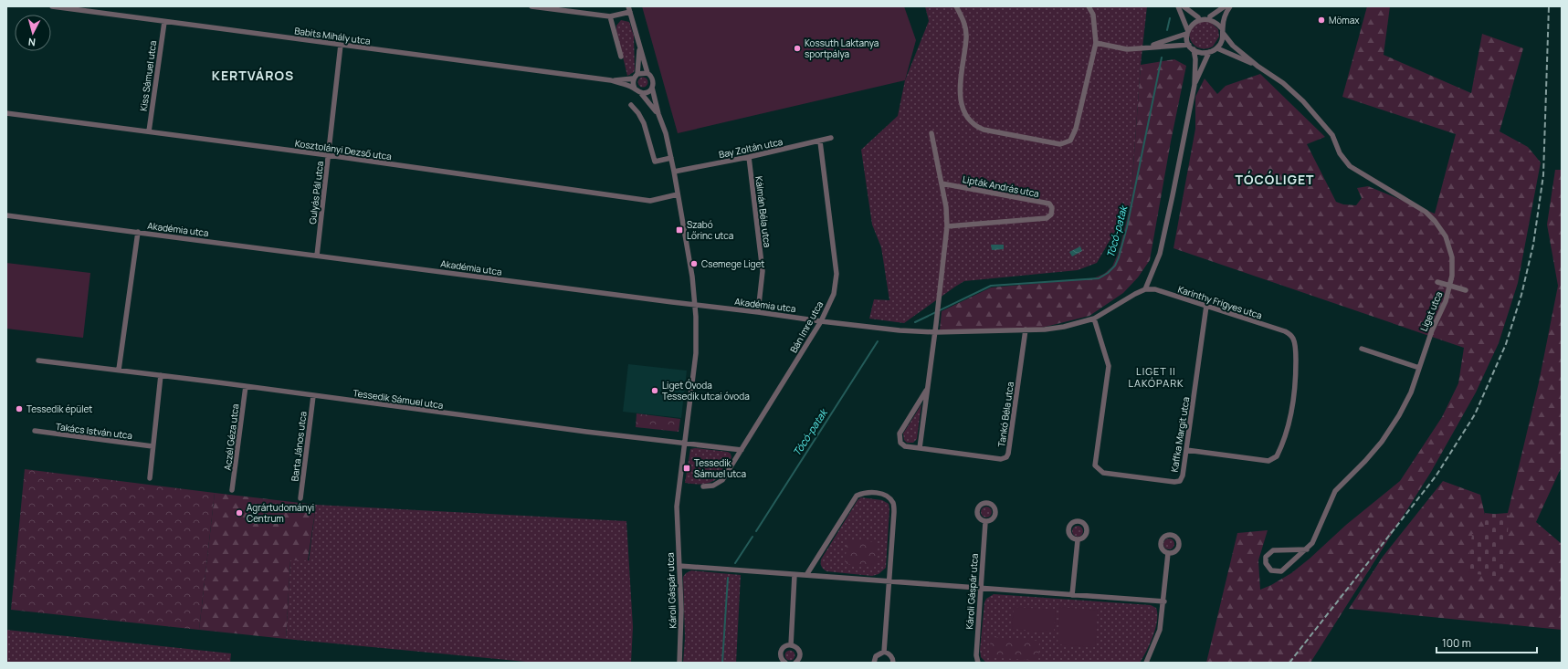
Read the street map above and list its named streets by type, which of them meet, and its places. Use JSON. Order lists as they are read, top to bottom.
{
  "streets": {
    "street": [
      "Babits Mihály utca",
      "Kiss Sámuel utca",
      "Bay Zoltán utca",
      "Kosztolányi Dezső utca",
      "Lipták András utca",
      "Gulyás Pál utca",
      "Kálmán Béla utca",
      "Akadémia utca",
      "Karinthy Frigyes utca",
      "Liget utca",
      "Bán Imre utca",
      "Tessedik Sámuel utca",
      "Tankó Béla utca",
      "Takács István utca",
      "Kaffka Margit utca",
      "Aczél Géza utca",
      "Barta János utca",
      "Károli Gáspár utca"
    ]
  },
  "crossings": [
    ["Babits Mihály utca", "Kiss Sámuel utca"],
    ["Babits Mihály utca", "Gulyás Pál utca"],
    ["Kiss Sámuel utca", "Kosztolányi Dezső utca"],
    ["Bay Zoltán utca", "Kálmán Béla utca"],
    ["Bay Zoltán utca", "Bán Imre utca"],
    ["Kosztolányi Dezső utca", "Gulyás Pál utca"],
    ["Gulyás Pál utca", "Akadémia utca"],
    ["Kálmán Béla utca", "Akadémia utca"],
    ["Akadémia utca", "Bán Imre utca"],
    ["Akadémia utca", "Tankó Béla utca"],
    ["Karinthy Frigyes utca", "Kaffka Margit utca"],
    ["Bán Imre utca", "Tessedik Sámuel utca"],
    ["Tessedik Sámuel utca", "Aczél Géza utca"],
    ["Tessedik Sámuel utca", "Barta János utca"],
    ["Tessedik Sámuel utca", "Károli Gáspár utca"]
  ],
  "districts": ["KERTVÁROS", "TÓCÓLIGET", "LIGET II LAKÓPARK"],
  "water": ["Tócó-patak"],
  "places": {
    "other": [
      "Mömax",
      "Kossuth Laktanya sportpálya",
      "Csemege Liget",
      "Liget Óvoda Tessedik utcai óvoda",
      "Tessedik épület",
      "Agrártudományi Centrum"
    ],
    "transit": ["Szabó Lőrinc utca", "Tessedik Sámuel utca"]
  },
  "scale_bar": "100 m",
  "north": "bottom"
}
